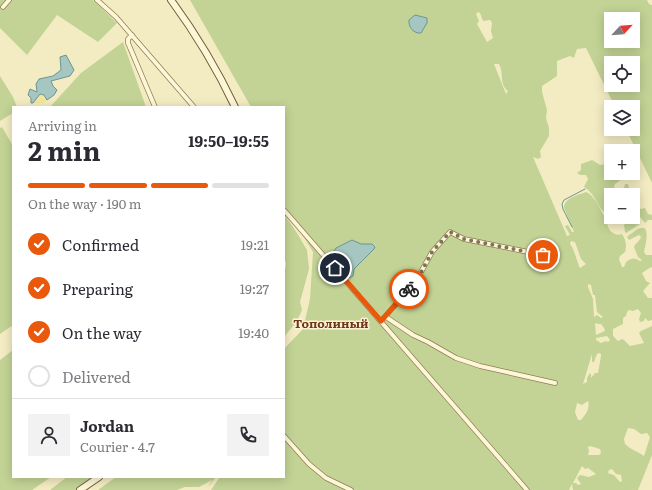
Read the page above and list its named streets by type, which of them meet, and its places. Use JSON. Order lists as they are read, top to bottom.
{
  "districts": ["Тополиный"],
  "north": "top right",
  "page": {
    "map_buttons": ["+", "−"],
    "heading": ["2 min", "Arriving in", "19:50–19:55"],
    "panel": ["Jordan", "Courier · 4.7"],
    "bar": "On the way · 190 m",
    "list": [
      ["Confirmed", "19:21"],
      ["Preparing", "19:27"],
      ["On the way", "19:40"],
      "Delivered"
    ]
  }
}
